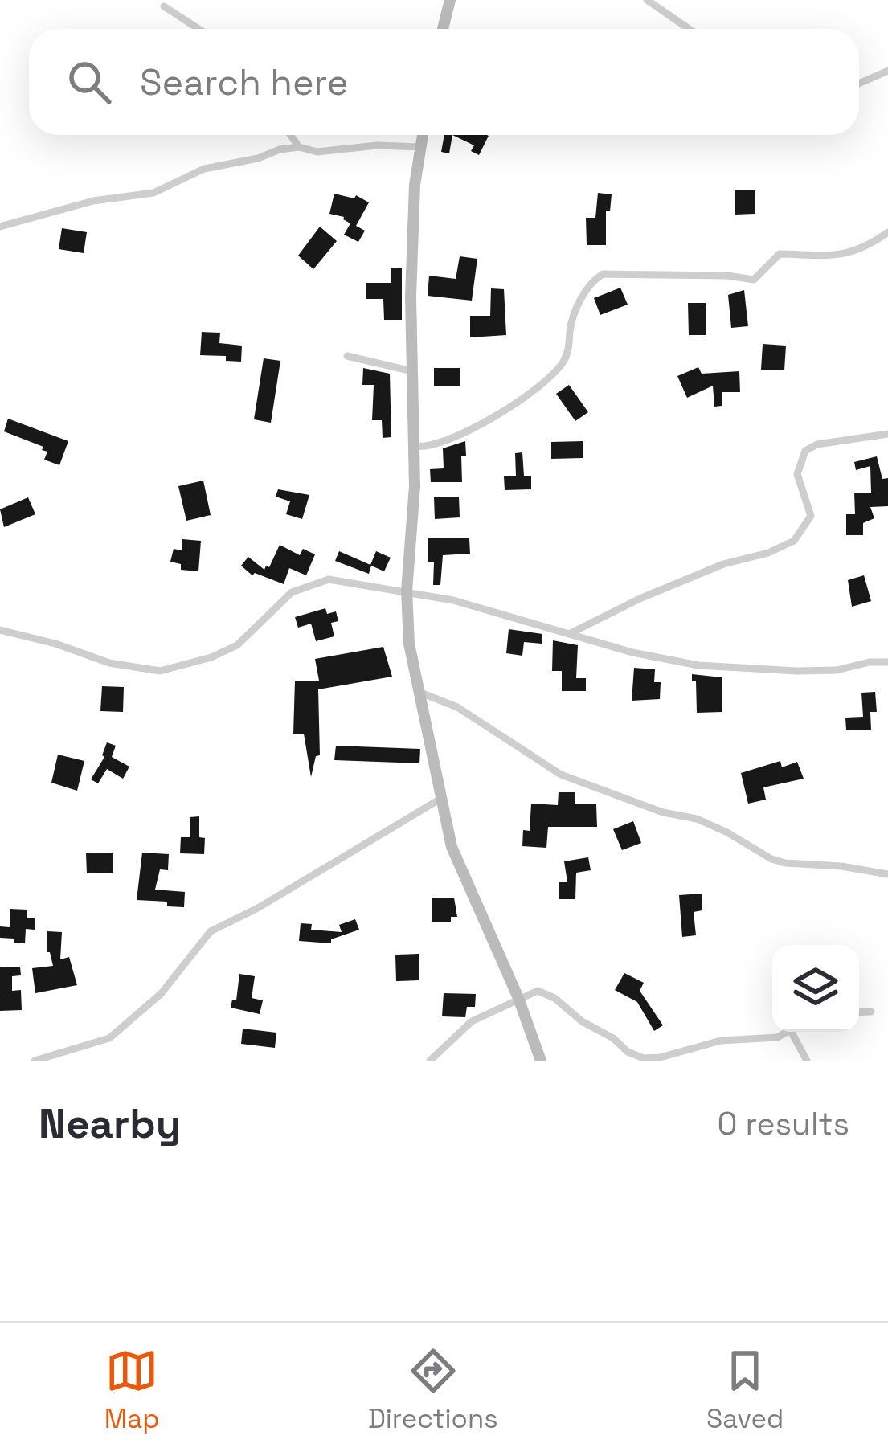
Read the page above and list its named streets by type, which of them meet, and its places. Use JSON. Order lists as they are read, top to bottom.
{
  "page": {
    "search": "Search here",
    "heading": ["Nearby", "0 results"],
    "nav": ["Map", "Directions", "Saved"]
  }
}
